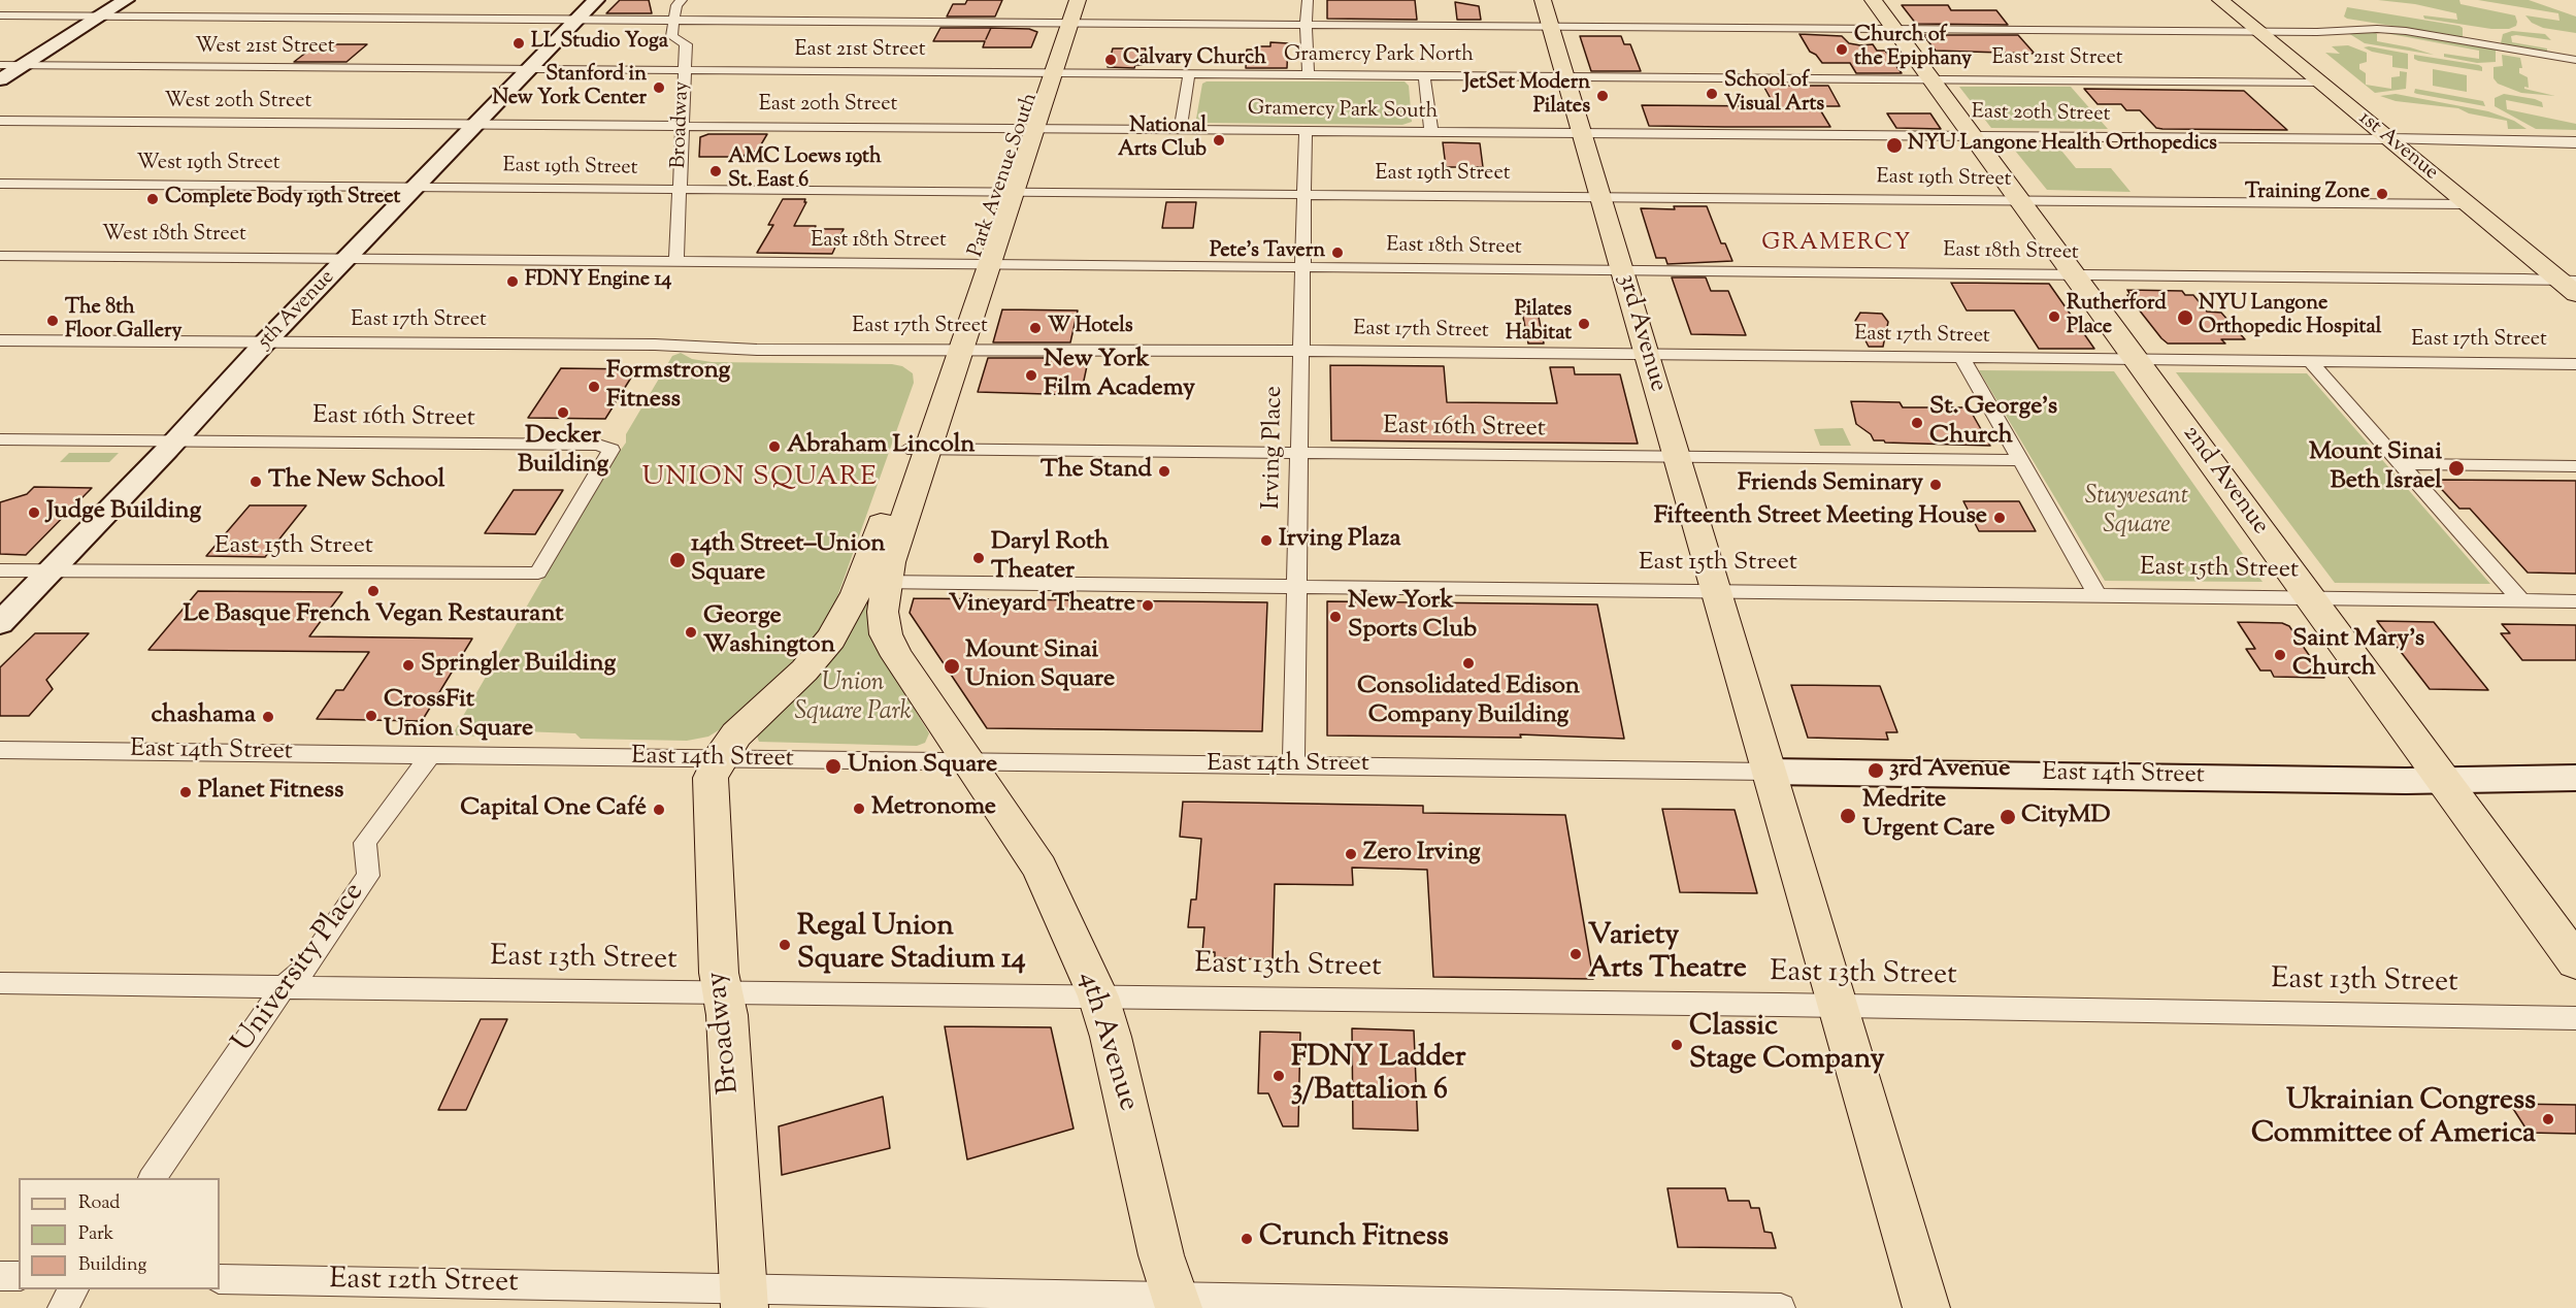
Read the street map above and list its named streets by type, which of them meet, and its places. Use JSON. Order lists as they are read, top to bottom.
{
  "streets": {
    "main road": [
      "Broadway",
      "1st Avenue",
      "Park Avenue South",
      "5th Avenue",
      "3rd Avenue",
      "2nd Avenue",
      "East 14th Street",
      "4th Avenue"
    ],
    "street": [
      "West 21st Street",
      "East 21st Street",
      "Gramercy Park North",
      "West 20th Street",
      "East 20th Street",
      "Gramercy Park South",
      "West 19th Street",
      "East 19th Street",
      "West 18th Street",
      "East 18th Street",
      "East 17th Street",
      "East 16th Street",
      "Irving Place",
      "East 15th Street",
      "East 13th Street",
      "University Place",
      "East 12th Street"
    ]
  },
  "crossings": [
    ["West 21st Street", "East 21st Street"],
    ["West 21st Street", "5th Avenue"],
    ["East 21st Street", "Gramercy Park North"],
    ["East 21st Street", "Broadway"],
    ["East 21st Street", "1st Avenue"],
    ["East 21st Street", "Park Avenue South"],
    ["East 21st Street", "5th Avenue"],
    ["East 21st Street", "3rd Avenue"],
    ["East 21st Street", "2nd Avenue"],
    ["West 20th Street", "East 20th Street"],
    ["West 20th Street", "5th Avenue"],
    ["East 20th Street", "Gramercy Park South"],
    ["East 20th Street", "Broadway"],
    ["East 20th Street", "1st Avenue"],
    ["East 20th Street", "Park Avenue South"],
    ["East 20th Street", "5th Avenue"],
    ["East 20th Street", "3rd Avenue"],
    ["East 20th Street", "2nd Avenue"],
    ["Gramercy Park South", "Irving Place"],
    ["Broadway", "East 19th Street"],
    ["Broadway", "Park Avenue South"],
    ["Broadway", "East 18th Street"],
    ["Broadway", "East 15th Street"],
    ["Broadway", "East 14th Street"],
    ["Broadway", "East 13th Street"],
    ["Broadway", "4th Avenue"],
    ["Broadway", "East 12th Street"],
    ["1st Avenue", "East 19th Street"],
    ["1st Avenue", "East 18th Street"],
    ["West 19th Street", "East 19th Street"],
    ["West 19th Street", "5th Avenue"],
    ["East 19th Street", "Park Avenue South"],
    ["East 19th Street", "5th Avenue"],
    ["East 19th Street", "3rd Avenue"],
    ["East 19th Street", "Irving Place"],
    ["East 19th Street", "2nd Avenue"],
    ["Park Avenue South", "East 18th Street"],
    ["Park Avenue South", "East 17th Street"],
    ["Park Avenue South", "East 16th Street"],
    ["Park Avenue South", "East 15th Street"],
    ["Park Avenue South", "4th Avenue"],
    ["West 18th Street", "East 18th Street"],
    ["West 18th Street", "5th Avenue"],
    ["East 18th Street", "5th Avenue"],
    ["East 18th Street", "3rd Avenue"],
    ["East 18th Street", "Irving Place"],
    ["East 18th Street", "2nd Avenue"],
    ["5th Avenue", "East 17th Street"],
    ["5th Avenue", "East 16th Street"],
    ["5th Avenue", "East 15th Street"],
    ["East 17th Street", "3rd Avenue"],
    ["East 17th Street", "Irving Place"],
    ["East 17th Street", "2nd Avenue"],
    ["3rd Avenue", "East 16th Street"],
    ["3rd Avenue", "East 15th Street"],
    ["3rd Avenue", "East 14th Street"],
    ["3rd Avenue", "East 13th Street"],
    ["East 16th Street", "Irving Place"],
    ["East 16th Street", "East 15th Street"],
    ["Irving Place", "East 15th Street"],
    ["Irving Place", "East 14th Street"],
    ["2nd Avenue", "East 15th Street"],
    ["2nd Avenue", "East 14th Street"],
    ["East 15th Street", "4th Avenue"],
    ["East 14th Street", "University Place"],
    ["East 14th Street", "4th Avenue"],
    ["East 13th Street", "University Place"],
    ["East 13th Street", "4th Avenue"],
    ["4th Avenue", "East 12th Street"]
  ],
  "districts": ["GRAMERCY", "UNION SQUARE"],
  "parks": ["Stuyvesant Square", "Union Square Park"],
  "places": [
    "LL Studio Yoga",
    "Church of the Epiphany",
    "Calvary Church",
    "Stanford in New York Center",
    "School of Visual Arts",
    "JetSet Modern Pilates",
    "National Arts Club",
    "NYU Langone Health Orthopedics",
    "AMC Loews 19th St. East 6",
    "Training Zone",
    "Complete Body 19th Street",
    "Pete's Tavern",
    "FDNY Engine 14",
    "Rutherford Place",
    "NYU Langone Orthopedic Hospital",
    "The 8th Floor Gallery",
    "Pilates Habitat",
    "W Hotels",
    "New York Film Academy",
    "Formstrong Fitness",
    "Decker Building",
    "St. George's Church",
    "Abraham Lincoln",
    "Mount Sinai Beth Israel",
    "The Stand",
    "The New School",
    "Friends Seminary",
    "Judge Building",
    "Fifteenth Street Meeting House",
    "Irving Plaza",
    "Daryl Roth Theater",
    "14th Street–Union Square",
    "Le Basque French Vegan Restaurant",
    "Vineyard Theatre",
    "New York Sports Club",
    "George Washington",
    "Saint Mary's Church",
    "Consolidated Edison Company Building",
    "Springler Building",
    "Mount Sinai Union Square",
    "CrossFit Union Square",
    "chashama",
    "Union Square",
    "3rd Avenue",
    "Planet Fitness",
    "Metronome",
    "Capital One Café",
    "Medrite Urgent Care",
    "CityMD",
    "Zero Irving",
    "Regal Union Square Stadium 14",
    "Variety Arts Theatre",
    "Classic Stage Company",
    "FDNY Ladder 3/Battalion 6",
    "Ukrainian Congress Committee of America",
    "Crunch Fitness"
  ],
  "legend": ["Road", "Park", "Building"]
}
